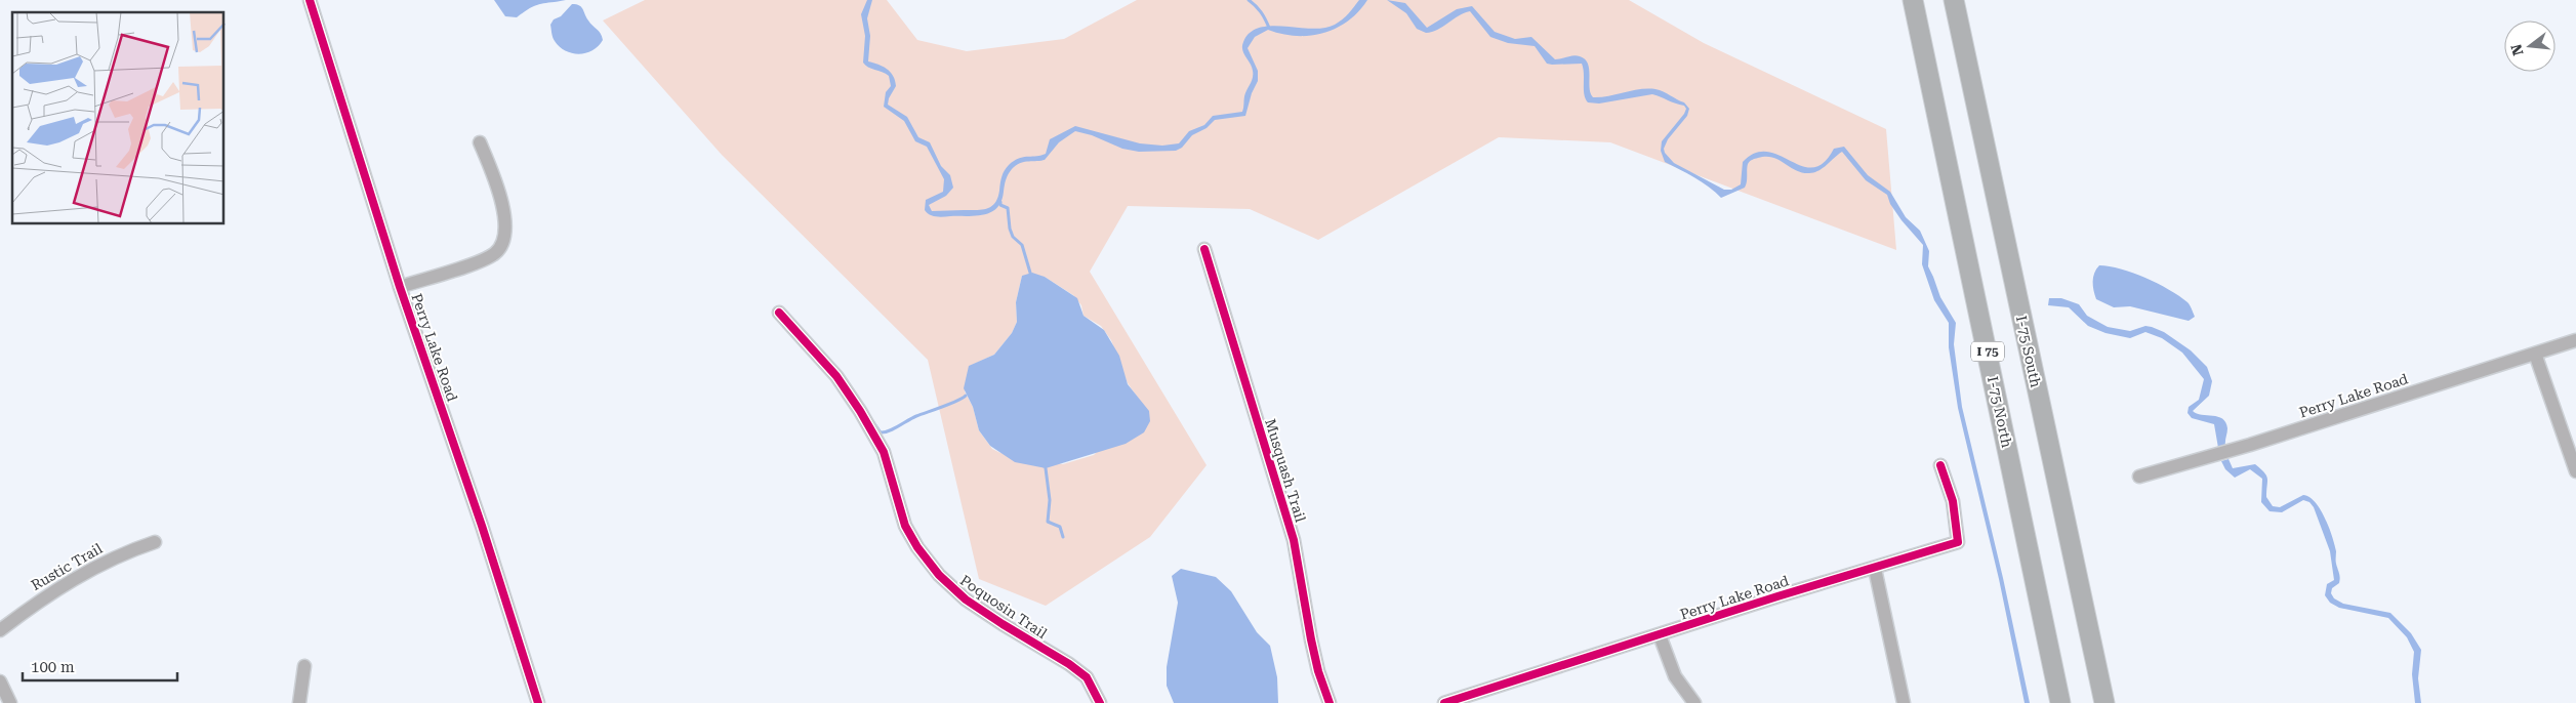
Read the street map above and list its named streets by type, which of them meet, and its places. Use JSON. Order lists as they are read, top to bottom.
{
  "streets": {
    "highway": ["I 75", "I-75 South", "I-75 North"],
    "street": [
      "Perry Lake Road",
      "Musquash Trail",
      "Rustic Trail",
      "Poquosin Trail"
    ]
  },
  "scale_bar": "100 m",
  "north": "left"
}
